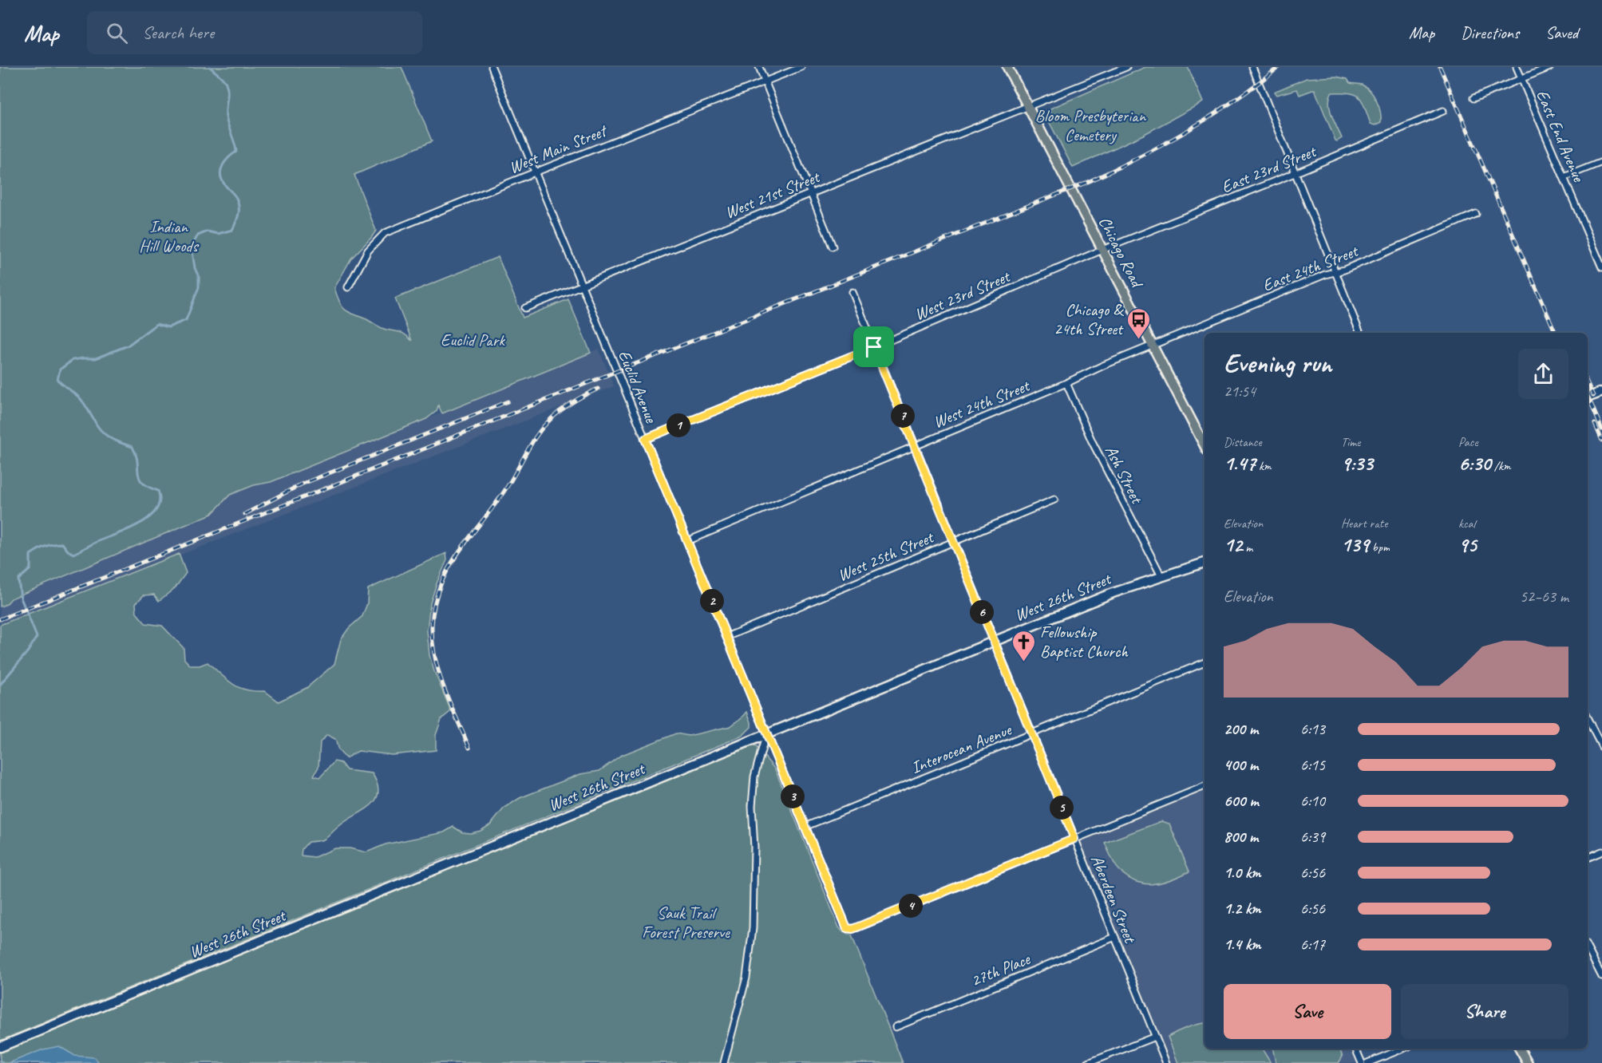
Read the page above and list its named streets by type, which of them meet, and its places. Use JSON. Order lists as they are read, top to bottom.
{
  "streets": {
    "main road": ["Chicago Road"],
    "street": [
      "East End Avenue",
      "West Main Street",
      "East 23rd Street",
      "West 21st Street",
      "East 24th Street",
      "West 23rd Street",
      "Euclid Avenue",
      "West 24th Street",
      "Ash Street",
      "West 25th Street",
      "West 26th Street",
      "Interocean Avenue",
      "Aberdeen Street",
      "27th Place"
    ]
  },
  "crossings": [
    ["West Main Street", "Euclid Avenue"],
    ["East 23rd Street", "Chicago Road"],
    ["East 23rd Street", "West 23rd Street"],
    ["West 21st Street", "Chicago Road"],
    ["West 21st Street", "Euclid Avenue"],
    ["Chicago Road", "East 24th Street"],
    ["Chicago Road", "West 23rd Street"],
    ["Chicago Road", "West 24th Street"],
    ["East 24th Street", "West 24th Street"],
    ["West 23rd Street", "Euclid Avenue"],
    ["West 23rd Street", "Aberdeen Street"],
    ["Euclid Avenue", "West 24th Street"],
    ["Euclid Avenue", "West 25th Street"],
    ["Euclid Avenue", "West 26th Street"],
    ["Euclid Avenue", "Interocean Avenue"],
    ["Euclid Avenue", "Aberdeen Street"],
    ["West 24th Street", "Ash Street"],
    ["West 24th Street", "Aberdeen Street"],
    ["Ash Street", "West 26th Street"],
    ["West 25th Street", "Aberdeen Street"],
    ["West 26th Street", "Aberdeen Street"],
    ["Interocean Avenue", "Aberdeen Street"],
    ["Aberdeen Street", "27th Place"]
  ],
  "parks": [
    "Bloom Presbyterian Cemetery",
    "Indian Hill Woods",
    "Euclid Park",
    "Sauk Trail Forest Preserve"
  ],
  "places": {
    "bus stop": ["Chicago & 24th Street"],
    "church": ["Fellowship Baptist Church"]
  },
  "page": {
    "header": "Map",
    "search": "Search here",
    "nav": ["Map", "Directions", "Saved"],
    "heading": ["Evening run", "21:54"],
    "pins": [
      "7",
      "1",
      "2",
      "6",
      "3",
      "5",
      "4"
    ],
    "stats": [
      ["Distance", "1.47 km"],
      ["Time", "9:33"],
      ["Pace", "6:30 /km"],
      ["Elevation", "12 m"],
      ["Heart rate", "139 bpm"],
      ["kcal", "95"]
    ],
    "chart": ["Elevation", "52–63 m"],
    "list": [
      {
        "name": "200 m",
        "note": "6:13"
      },
      {
        "name": "400 m",
        "note": "6:15"
      },
      {
        "name": "600 m",
        "note": "6:10"
      },
      {
        "name": "800 m",
        "note": "6:39"
      },
      {
        "name": "1.0 km",
        "note": "6:56"
      },
      {
        "name": "1.2 km",
        "note": "6:56"
      },
      {
        "name": "1.4 km",
        "note": "6:17"
      }
    ],
    "buttons": ["Save", "Share"]
  }
}
